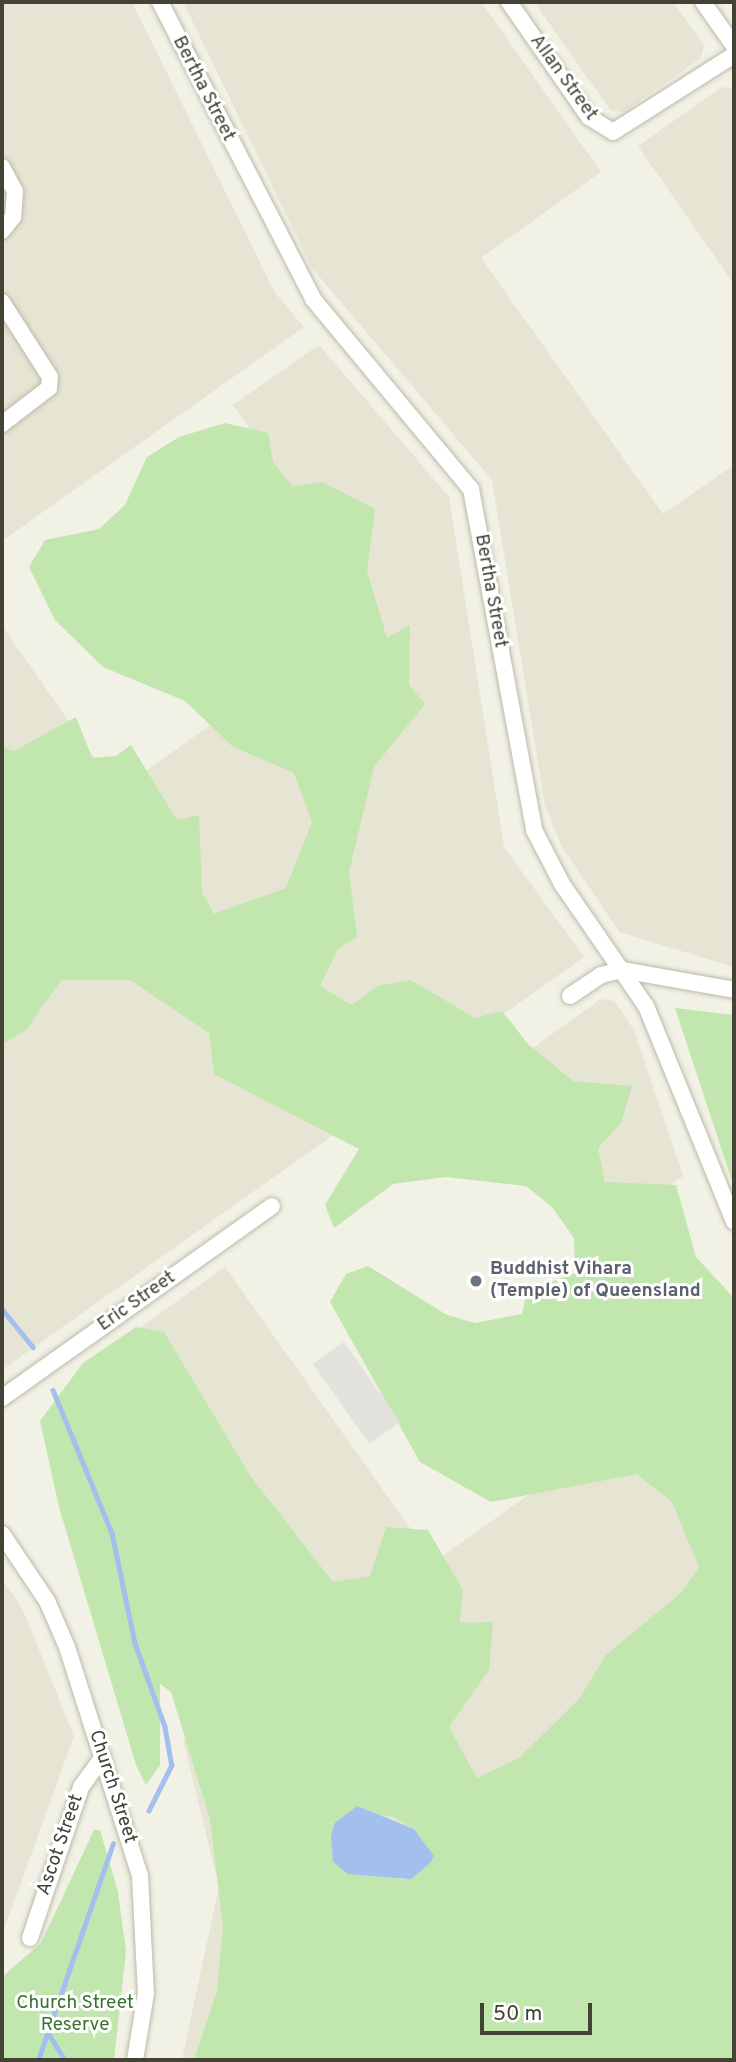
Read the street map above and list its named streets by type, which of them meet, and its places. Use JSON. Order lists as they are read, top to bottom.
{
  "streets": {
    "street": [
      "Allan Street",
      "Bertha Street",
      "Eric Street",
      "Church Street",
      "Ascot Street"
    ]
  },
  "crossings": [
    ["Church Street", "Ascot Street"]
  ],
  "parks": ["Church Street Reserve"],
  "places": ["Buddhist Vihara (Temple) of Queensland"],
  "scale_bar": "50 m"
}
